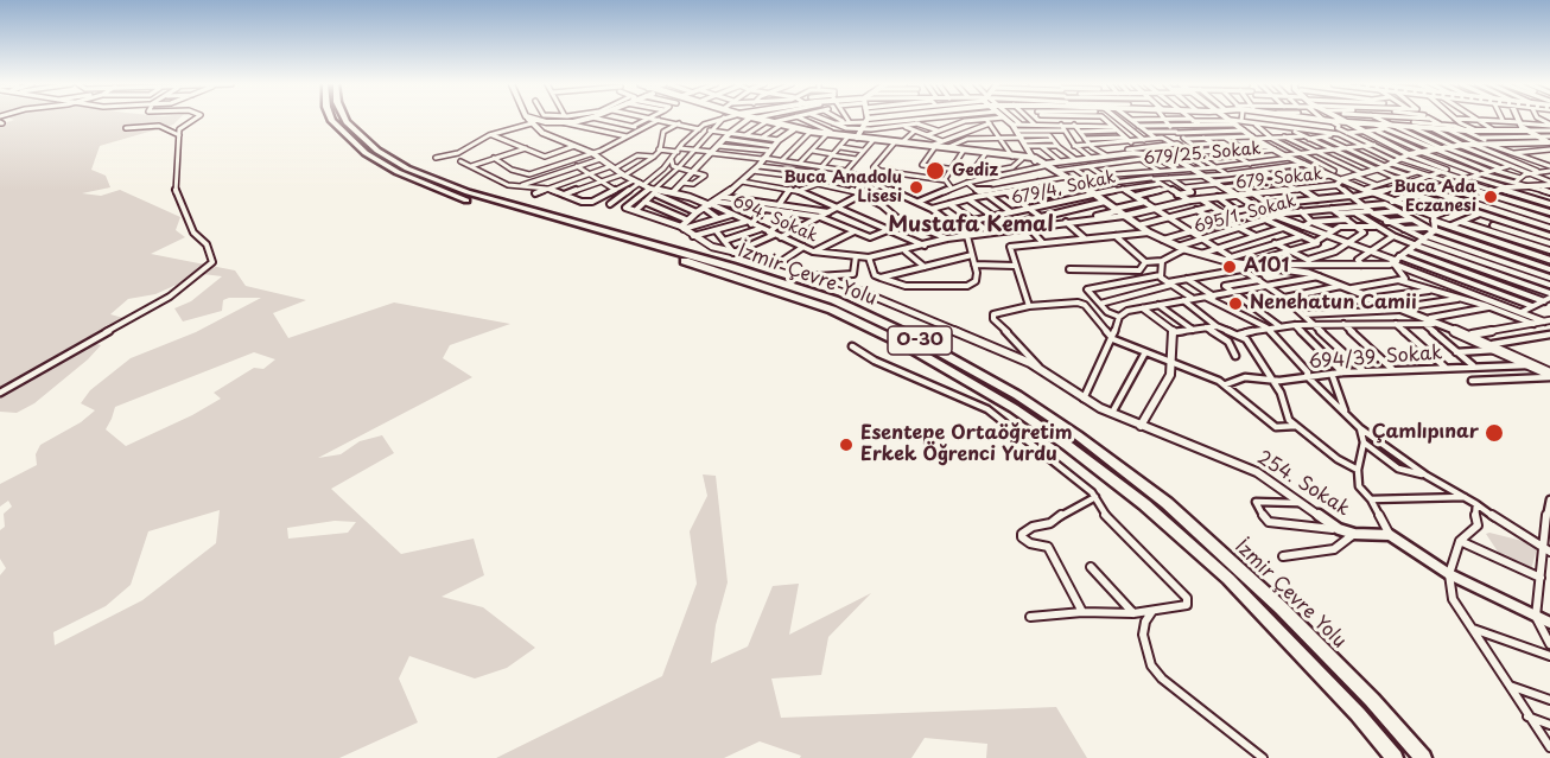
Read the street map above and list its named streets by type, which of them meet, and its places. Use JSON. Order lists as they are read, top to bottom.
{
  "streets": {
    "highway": ["İzmir Çevre Yolu", "O-30"],
    "street": [
      "679/25. Sokak",
      "679. Sokak",
      "679/4. Sokak",
      "695/1. Sokak",
      "694. Sokak",
      "694/39. Sokak",
      "254. Sokak"
    ]
  },
  "crossings": [
    ["679. Sokak", "694. Sokak"]
  ],
  "districts": ["Mustafa Kemal"],
  "places": [
    "Gediz",
    "Buca Anadolu Lisesi",
    "Buca Ada Eczanesi",
    "A101",
    "Nenehatun Camii",
    "Çamlıpınar",
    "Esentepe Ortaöğretim Erkek Öğrenci Yurdu"
  ]
}
